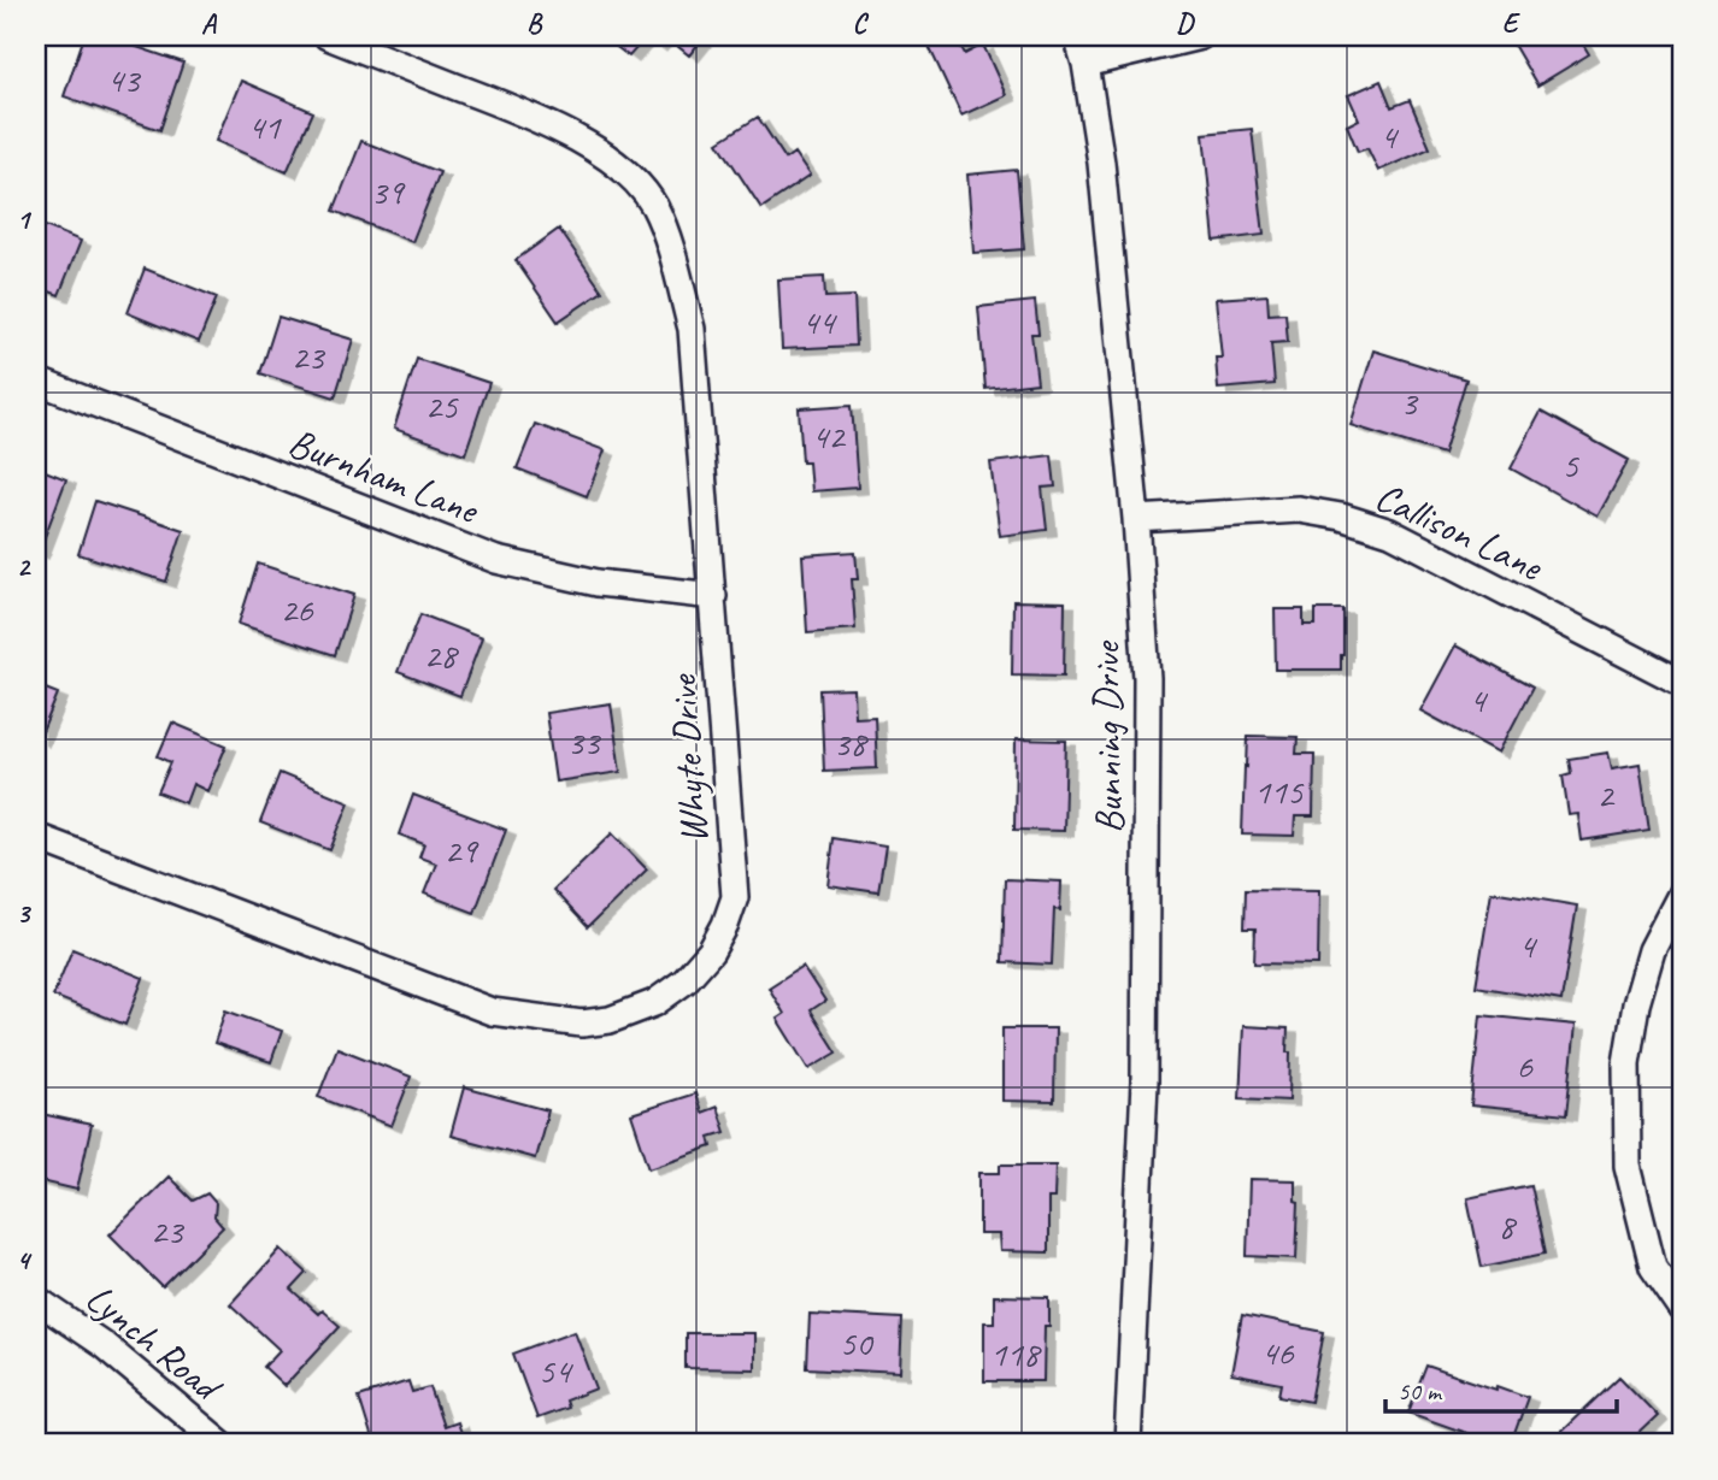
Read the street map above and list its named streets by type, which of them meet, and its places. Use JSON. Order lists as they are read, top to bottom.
{
  "streets": {
    "street": [
      "Burnham Lane",
      "Callison Lane",
      "Bunning Drive",
      "Whyte Drive",
      "Lynch Road"
    ]
  },
  "crossings": [
    ["Burnham Lane", "Whyte Drive"],
    ["Callison Lane", "Bunning Drive"]
  ],
  "house_numbers": [
    "43",
    "41",
    "4",
    "39",
    "44",
    "23",
    "3",
    "25",
    "42",
    "5",
    "26",
    "28",
    "4",
    "33",
    "38",
    "115",
    "2",
    "29",
    "4",
    "6",
    "8",
    "23",
    "50",
    "46",
    "118",
    "54"
  ],
  "scale_bar": "50 m",
  "grid": {
    "columns": [
      "A",
      "B",
      "C",
      "D",
      "E"
    ],
    "rows": [
      "1",
      "2",
      "3",
      "4"
    ]
  }
}
